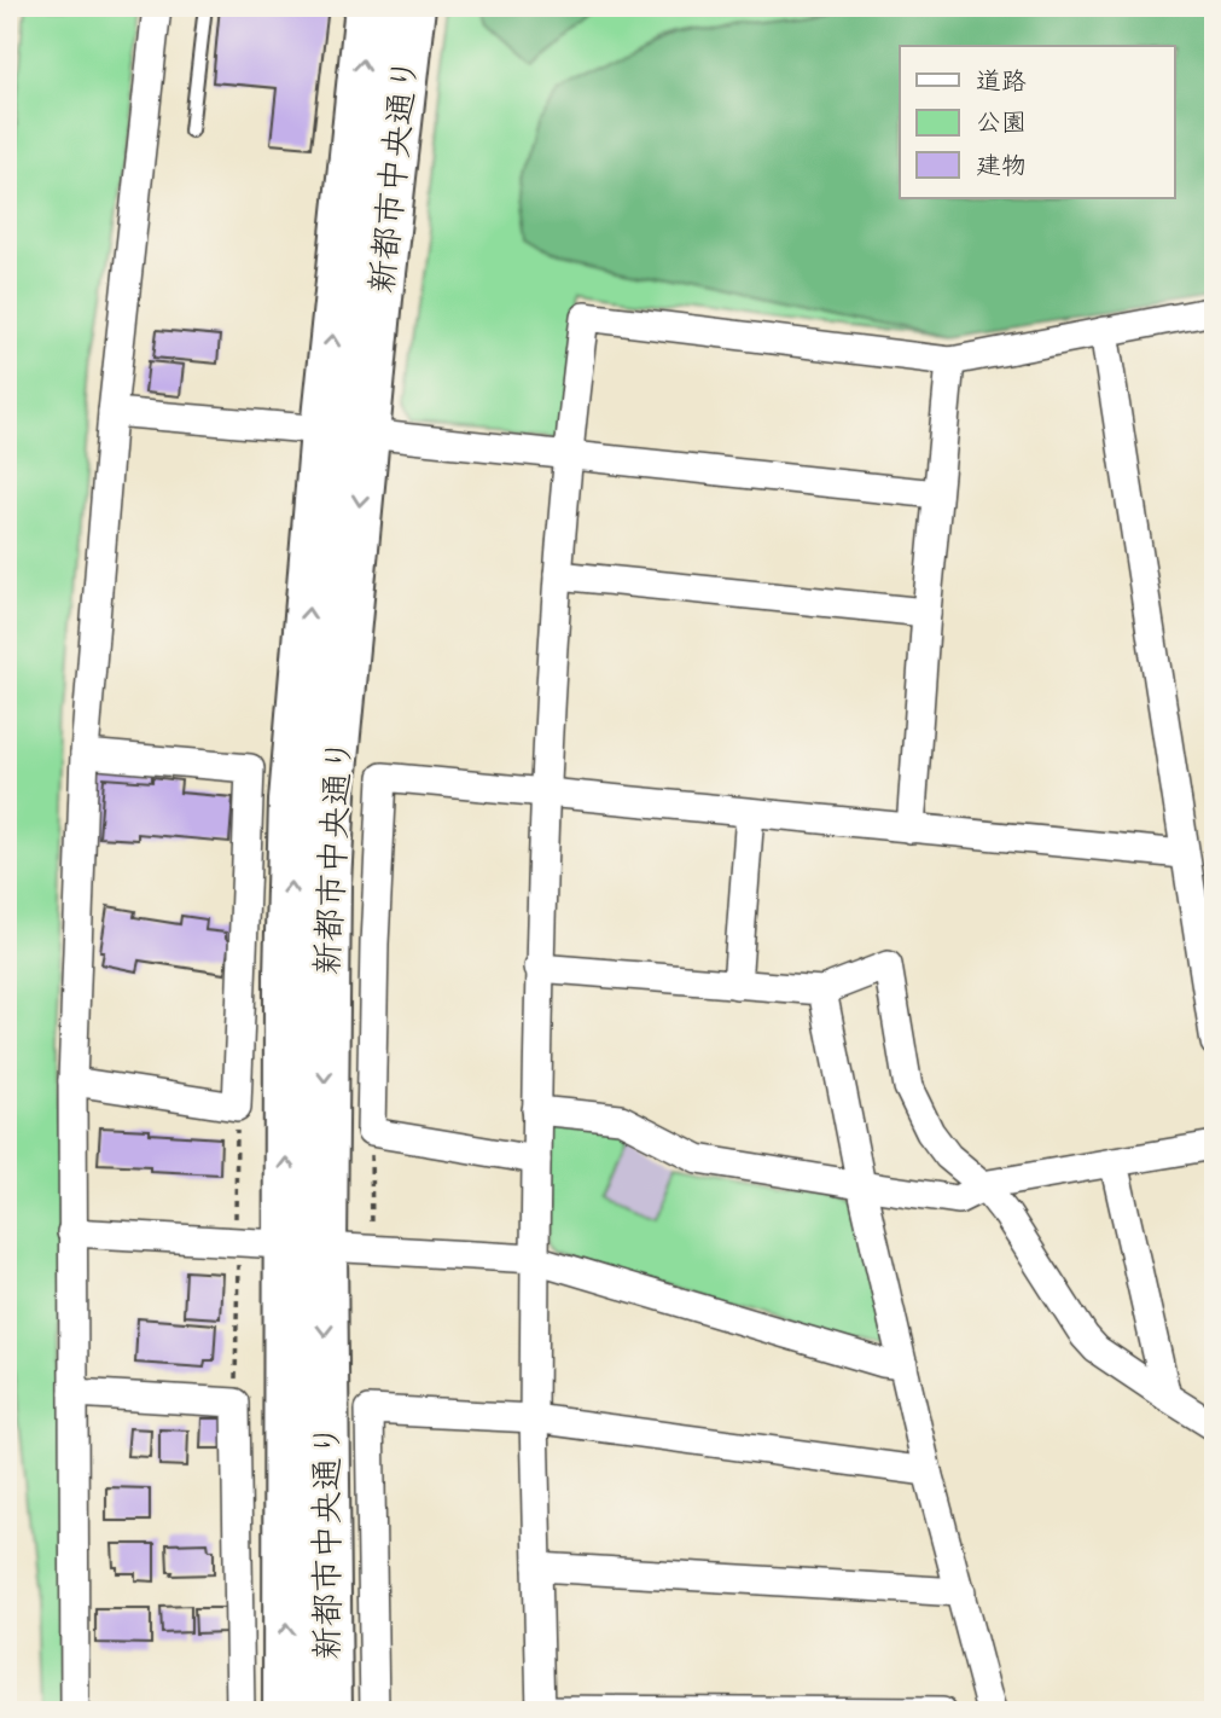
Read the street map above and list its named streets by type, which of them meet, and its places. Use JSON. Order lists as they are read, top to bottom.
{
  "streets": {
    "highway": ["新都市中央通り"]
  },
  "legend": ["道路", "公園", "建物"]
}
